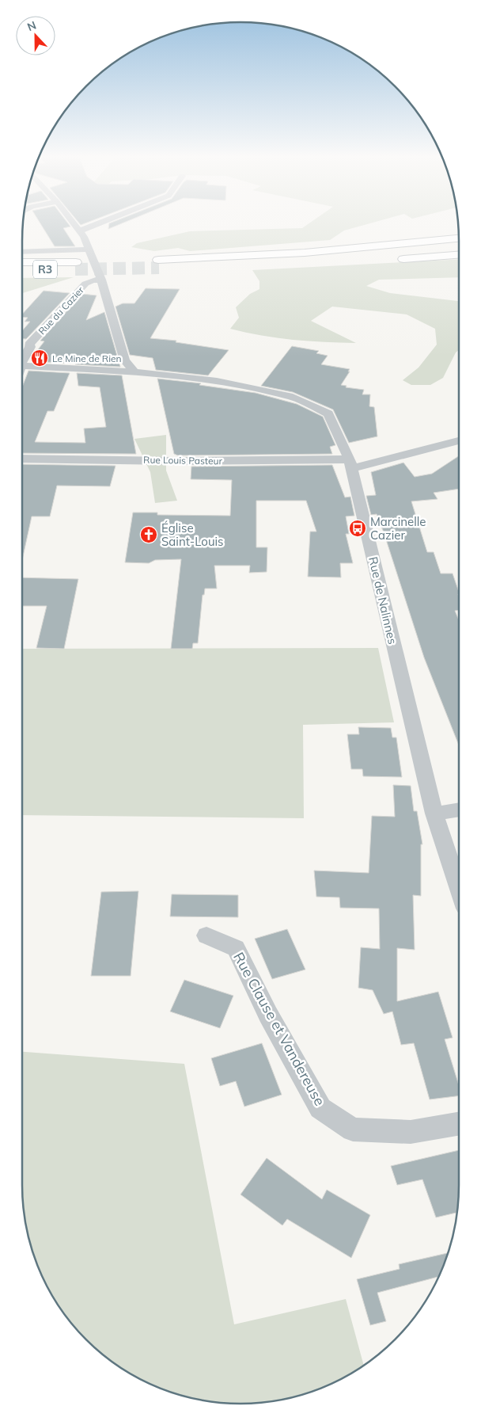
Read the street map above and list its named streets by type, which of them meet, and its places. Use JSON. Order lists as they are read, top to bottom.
{
  "streets": {
    "highway": ["R3"],
    "street": [
      "Rue du Cazier",
      "Rue Louis Pasteur",
      "Rue de Nalinnes",
      "Rue Clause et Vandereuse"
    ]
  },
  "crossings": [
    ["Rue Louis Pasteur", "Rue de Nalinnes"]
  ],
  "places": {
    "restaurant": ["Le Mine de Rien"],
    "bus stop": ["Marcinelle Cazier"],
    "church": ["Église Saint-Louis"]
  },
  "north": "top"
}
